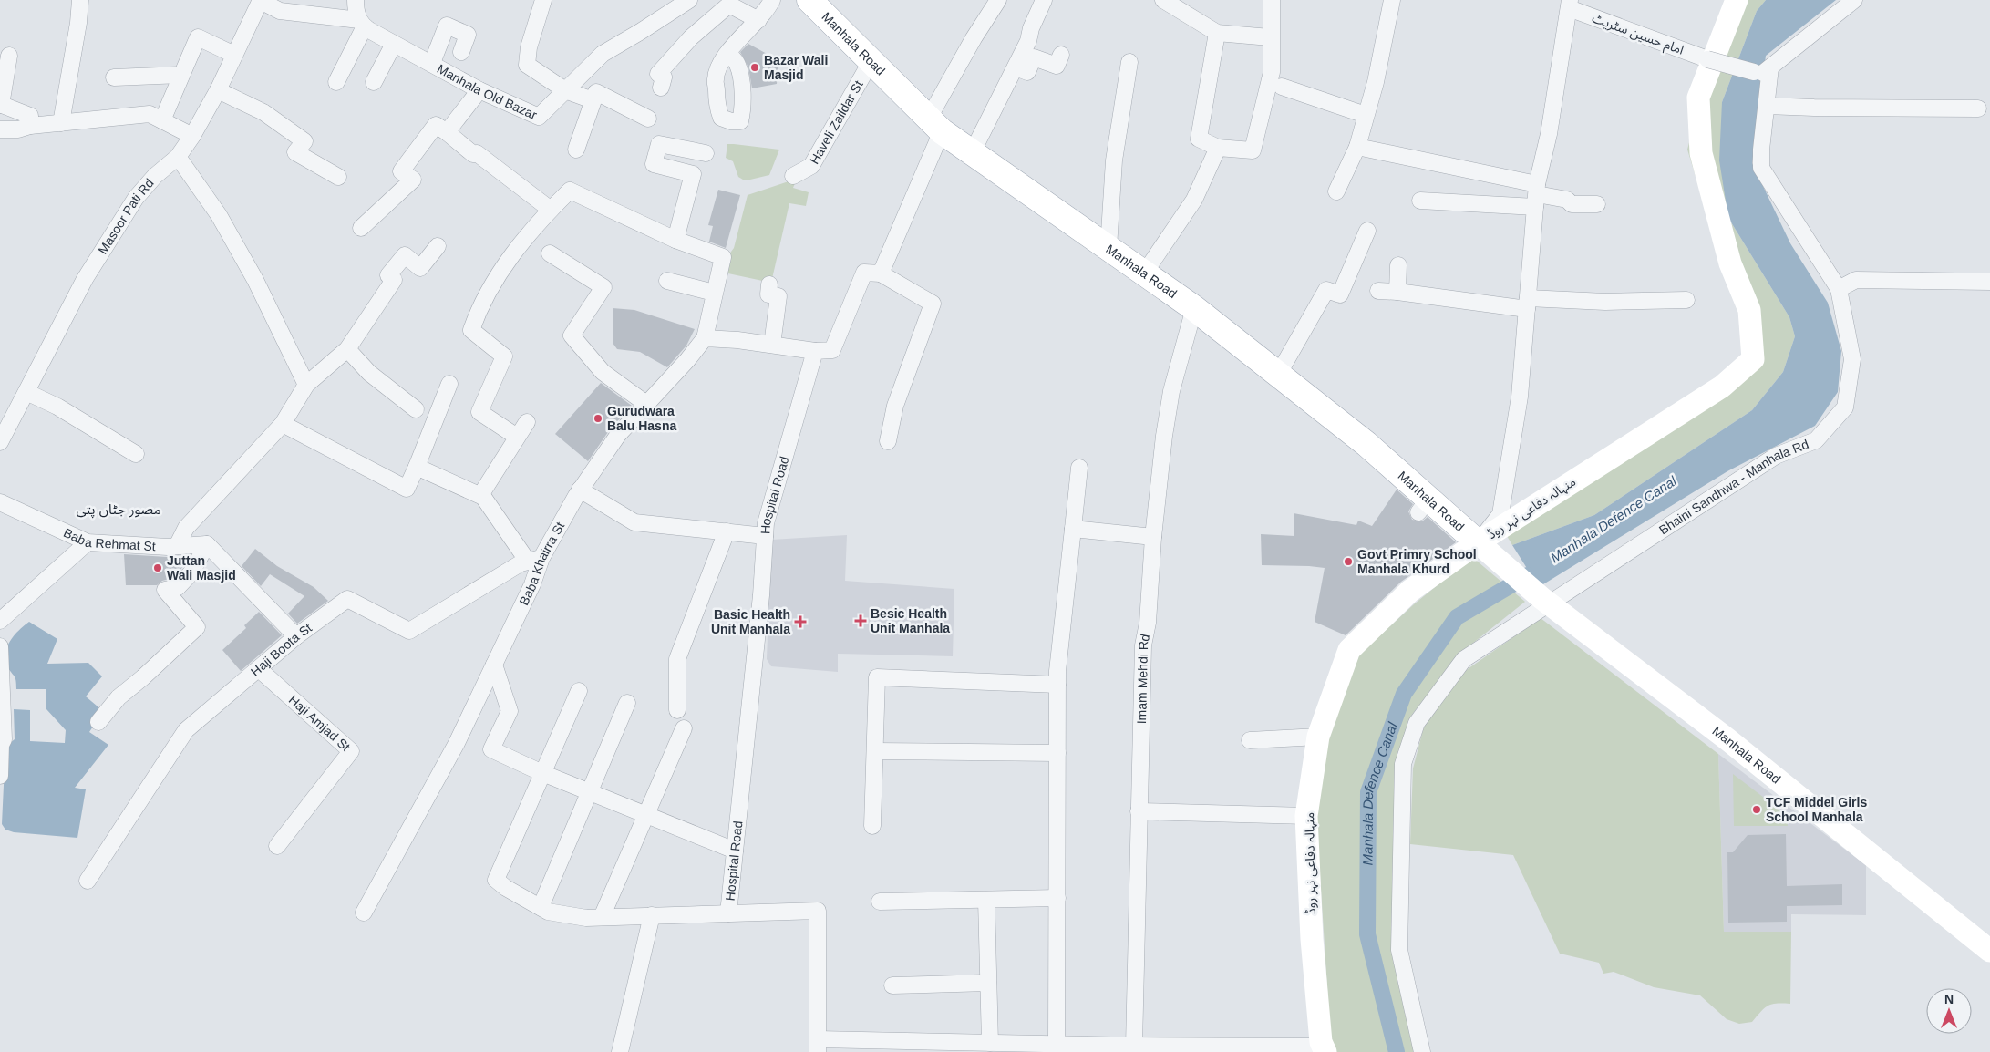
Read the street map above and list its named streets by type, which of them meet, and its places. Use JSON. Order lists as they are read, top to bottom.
{
  "streets": {
    "main road": ["Manhala Road"],
    "street": [
      "امام حسین سٹریٹ",
      "Manhala Old Bazar",
      "Haveli Zaildar St",
      "Masoor Pati Rd",
      "Bhaini Sandhwa - Manhala Rd",
      "Hospital Road",
      "منہالہ دفاعی نہر روڈ",
      "Baba Rehmat St",
      "Baba Khairra St",
      "Haji Boota St",
      "Imam Mehdi Rd",
      "Haji Amjad St"
    ]
  },
  "crossings": [
    ["Manhala Road", "Haveli Zaildar St"],
    ["Manhala Road", "Bhaini Sandhwa - Manhala Rd"],
    ["Manhala Road", "منہالہ دفاعی نہر روڈ"],
    ["Manhala Road", "Imam Mehdi Rd"],
    ["Baba Khairra St", "Haji Boota St"],
    ["Haji Boota St", "Haji Amjad St"]
  ],
  "districts": ["مصور جٹاں پتی"],
  "water": ["Manhala Defence Canal"],
  "places": {
    "other": [
      "Bazar Wali Masjid",
      "Gurudwara Balu Hasna",
      "Govt Primry School Manhala Khurd",
      "Juttan Wali Masjid",
      "TCF Middel Girls School Manhala"
    ],
    "health": ["Besic Health Unit Manhala", "Basic Health Unit Manhala"]
  },
  "north": "top"
}
